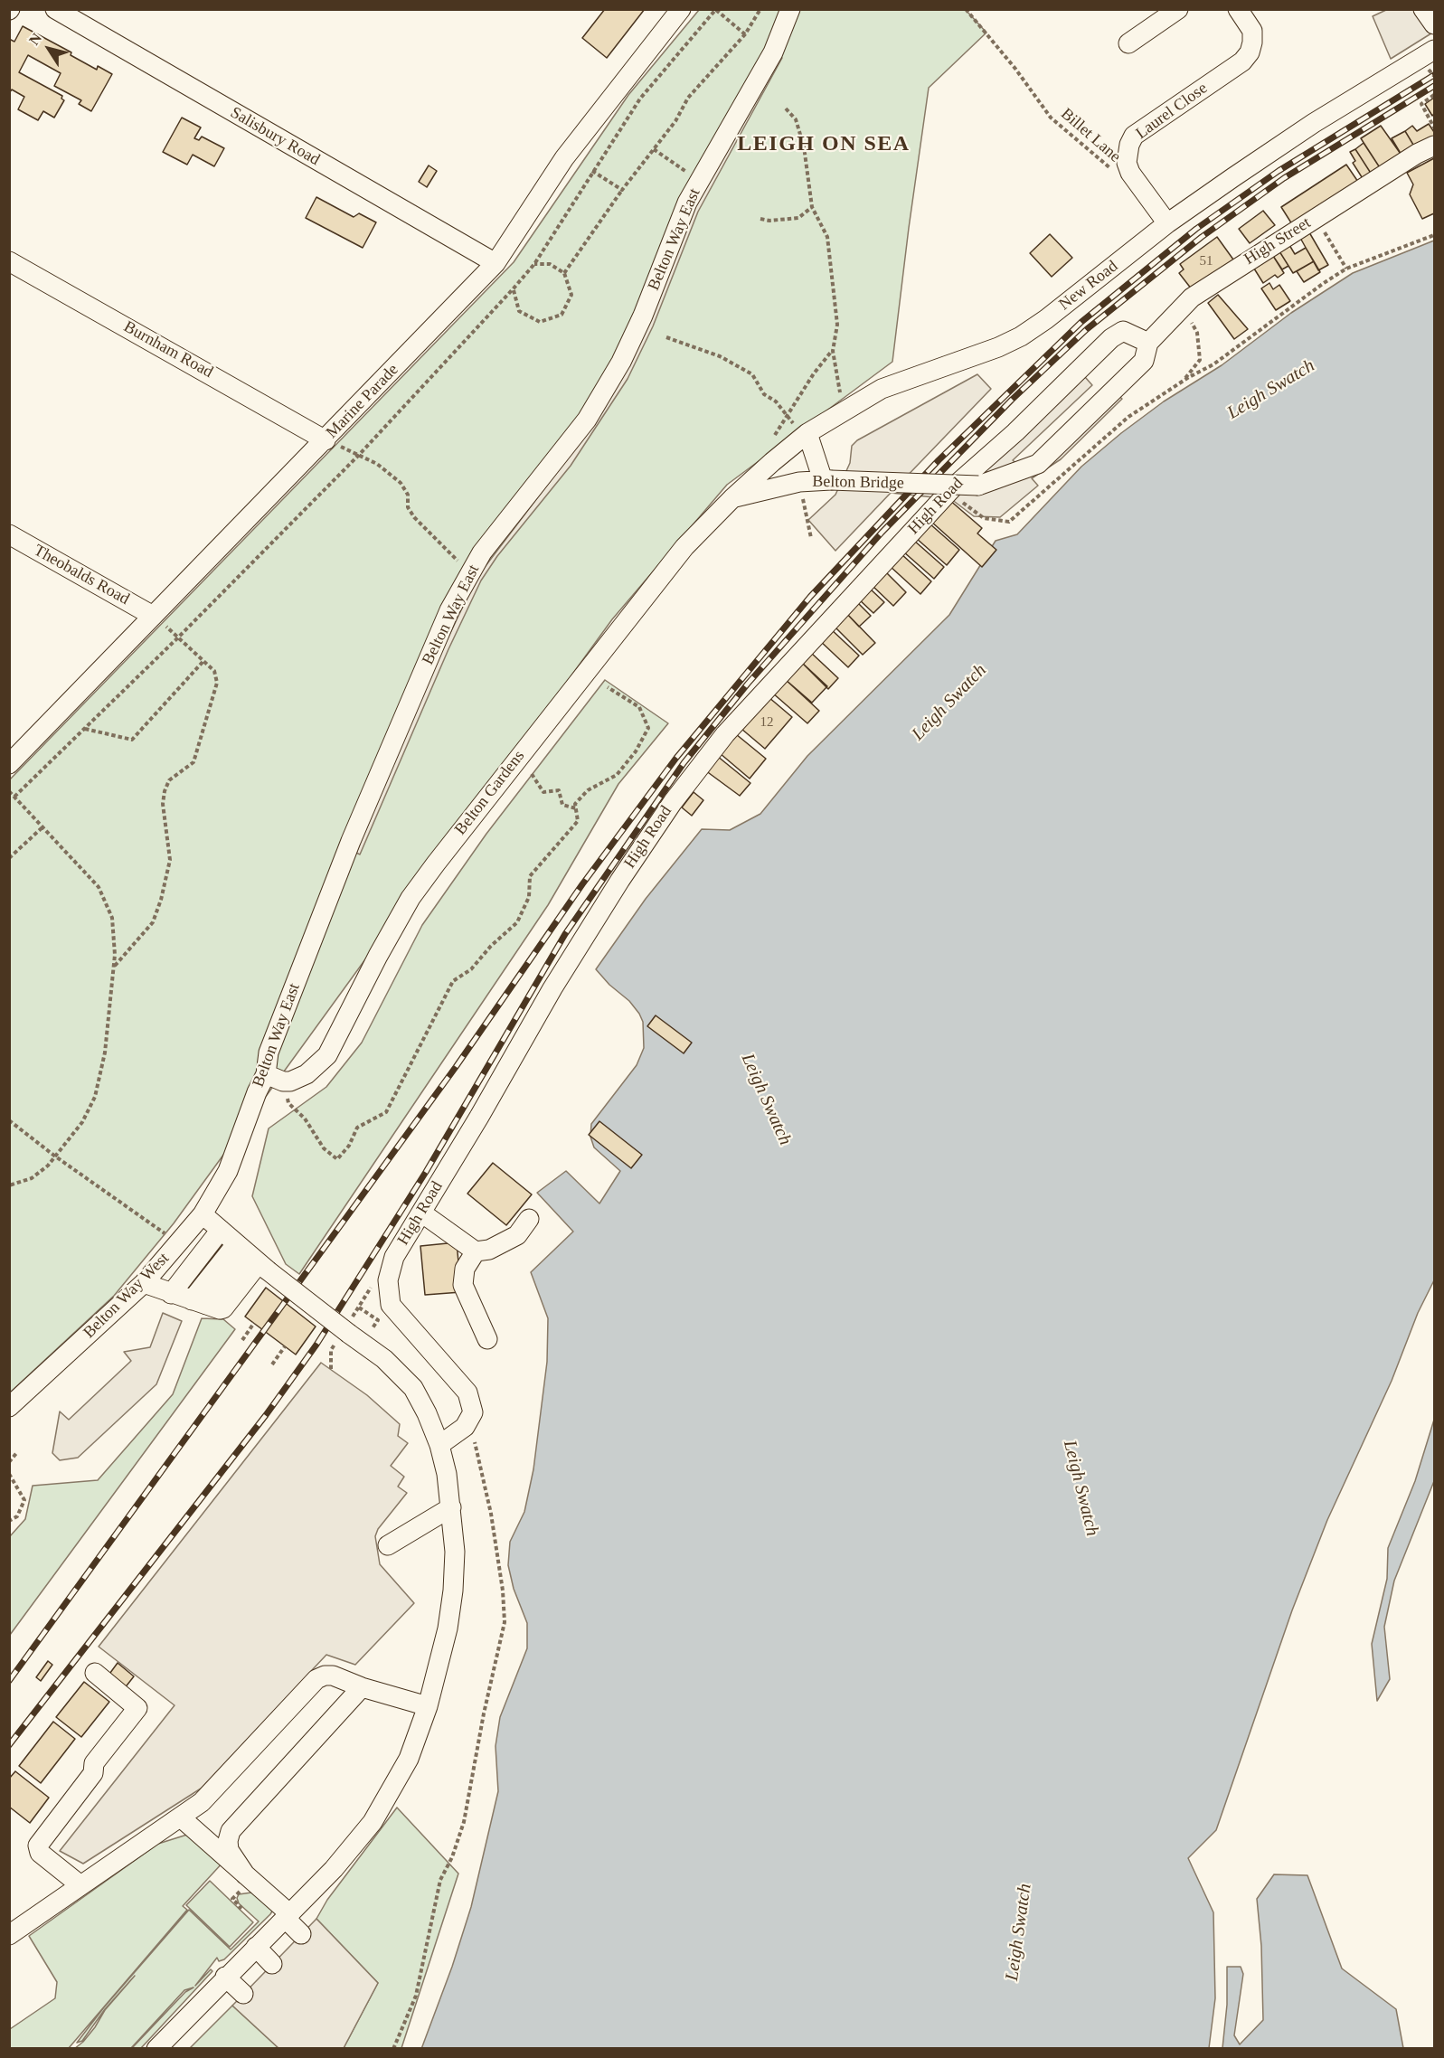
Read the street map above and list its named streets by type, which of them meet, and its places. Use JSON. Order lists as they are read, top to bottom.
{
  "streets": {
    "street": [
      "Laurel Close",
      "Salisbury Road",
      "Belton Way East",
      "High Street",
      "New Road",
      "Burnham Road",
      "Marine Parade",
      "Belton Bridge",
      "High Road",
      "Theobalds Road",
      "Belton Gardens",
      "Belton Way West"
    ],
    "path": ["Billet Lane"]
  },
  "crossings": [
    ["Laurel Close", "New Road"],
    ["Salisbury Road", "Marine Parade"],
    ["Belton Way East", "Belton Gardens"],
    ["Belton Way East", "Belton Way West"],
    ["High Street", "Belton Bridge"],
    ["High Street", "High Road"],
    ["New Road", "Belton Bridge"],
    ["New Road", "Belton Gardens"],
    ["Burnham Road", "Marine Parade"],
    ["Marine Parade", "Theobalds Road"],
    ["Belton Bridge", "Belton Gardens"]
  ],
  "districts": ["LEIGH ON SEA"],
  "water": ["Leigh Swatch"],
  "house_numbers": ["51", "12"],
  "north": "top left"
}
